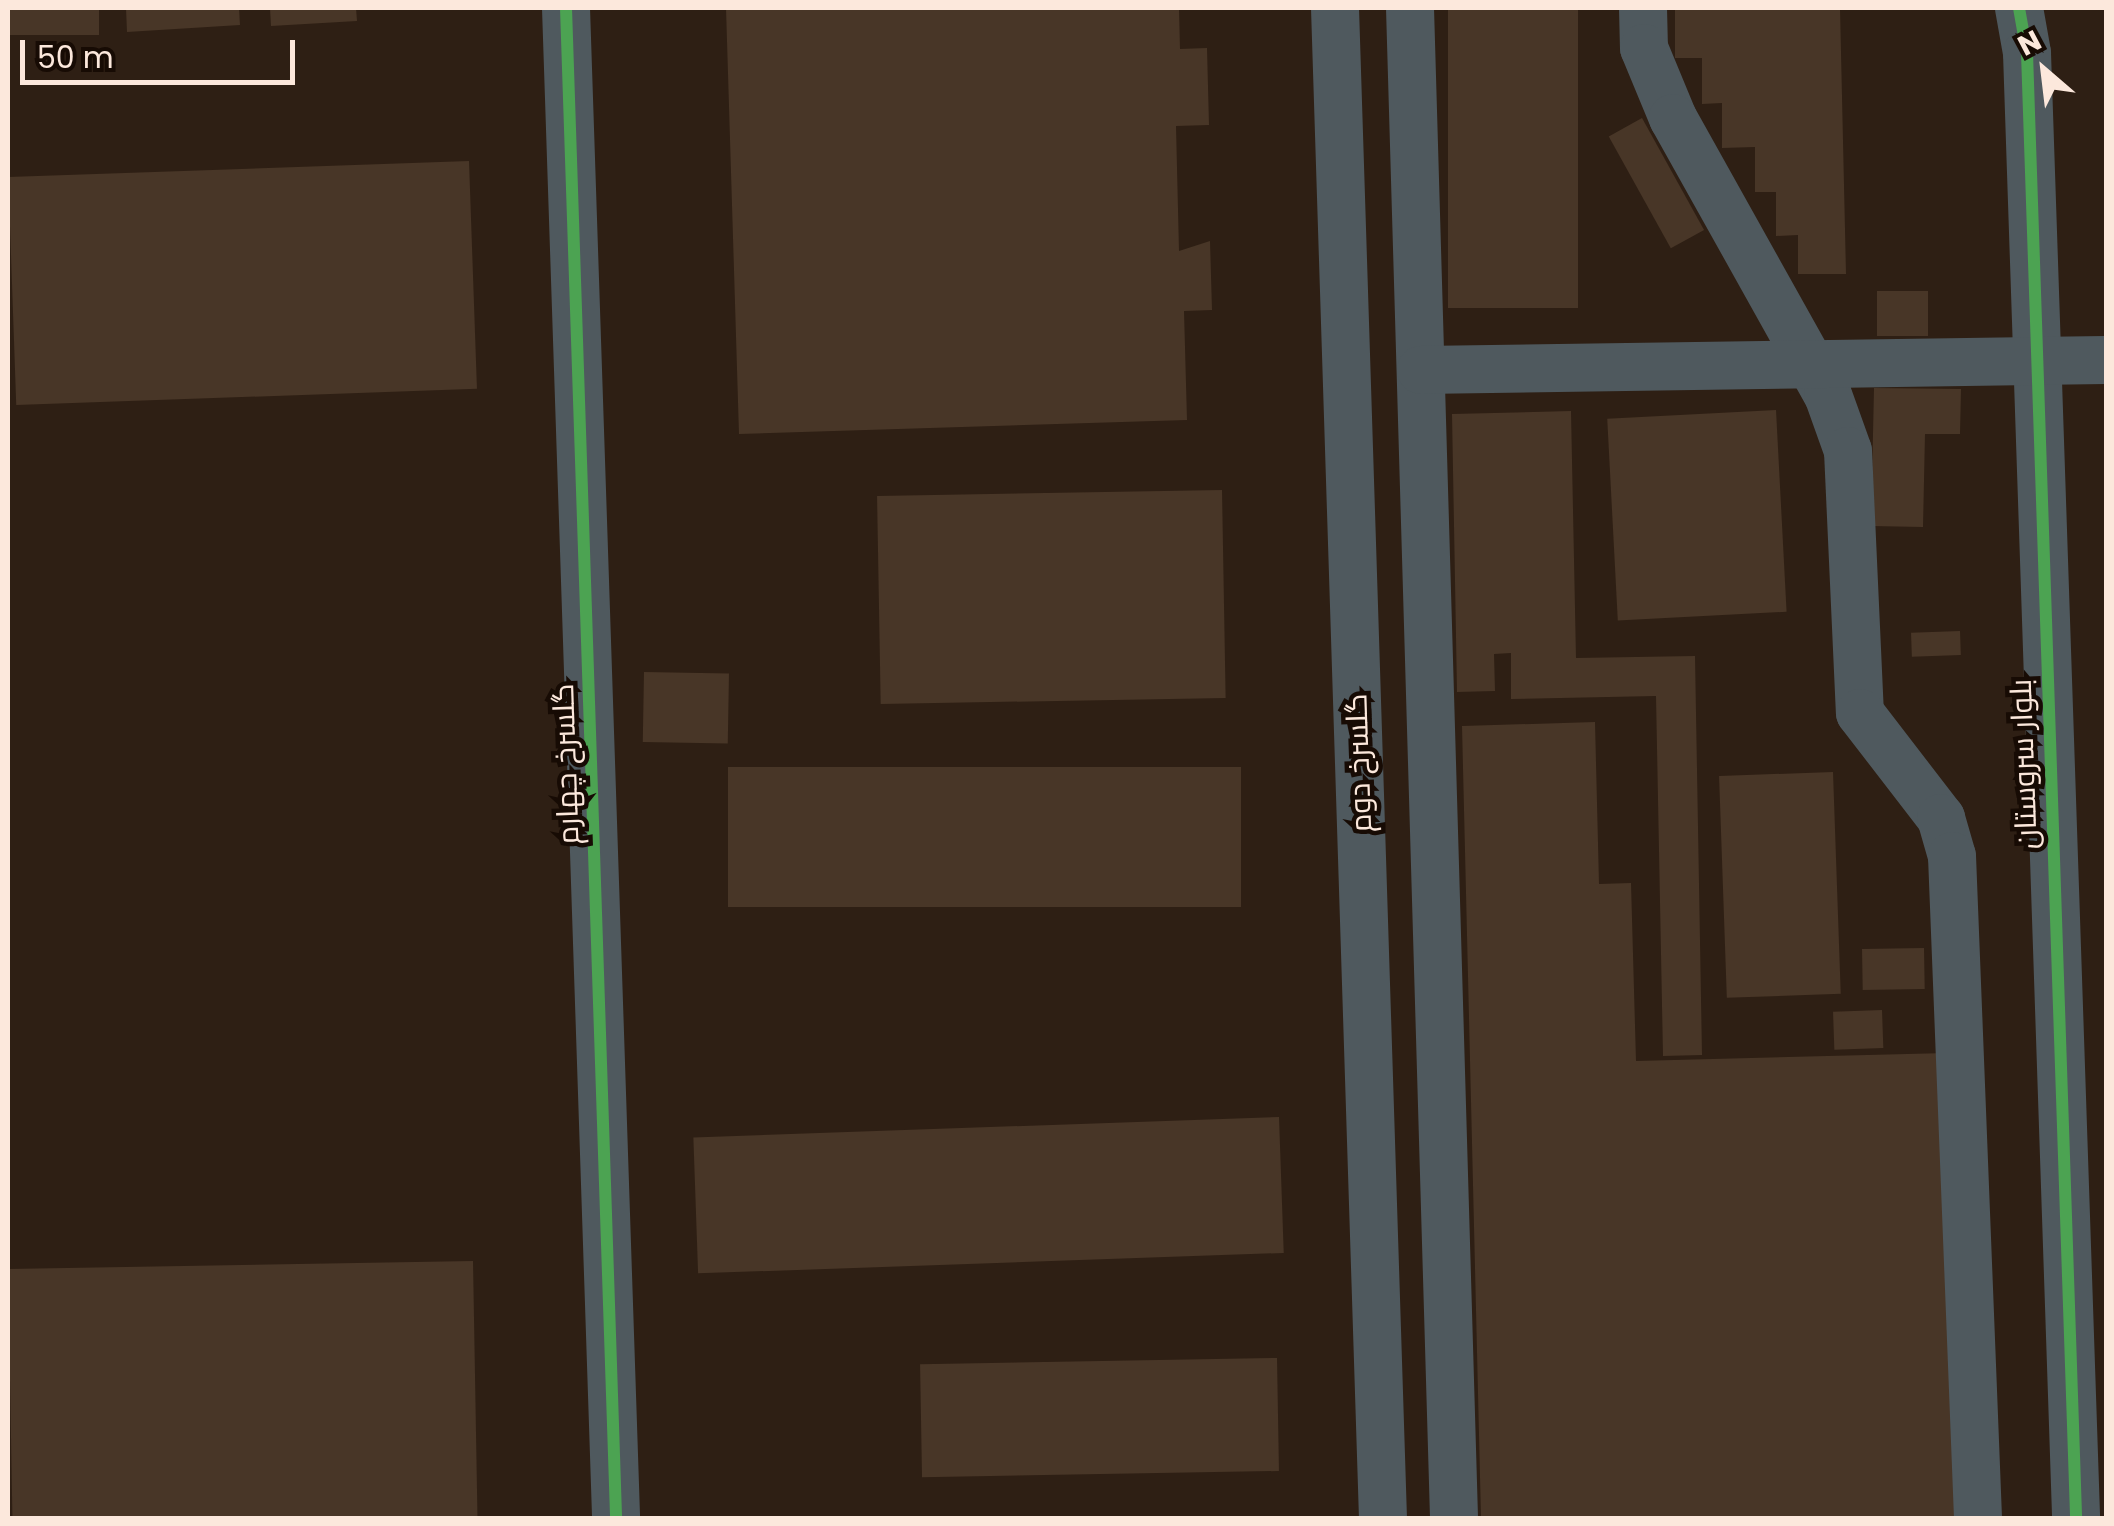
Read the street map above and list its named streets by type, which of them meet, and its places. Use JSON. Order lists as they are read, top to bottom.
{
  "streets": {
    "street": ["گلسرخ دوم", "گلسرخ چهارم", "بلوار سروستان"]
  },
  "scale_bar": "50 m",
  "north": "top left"
}
